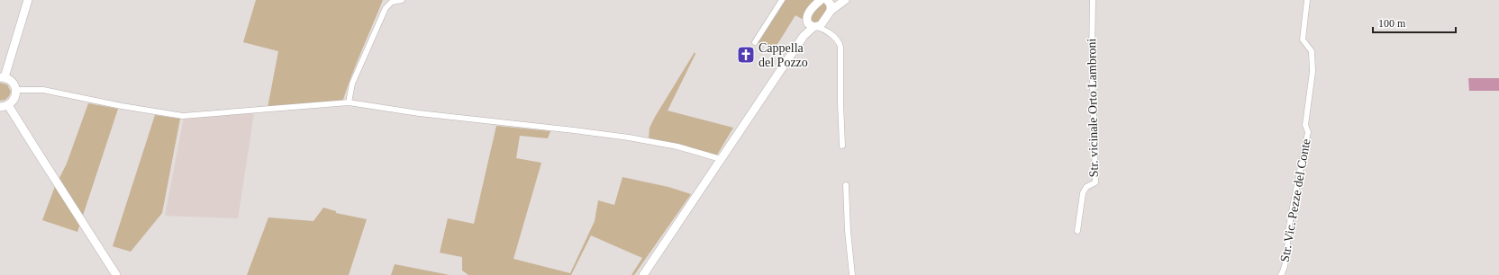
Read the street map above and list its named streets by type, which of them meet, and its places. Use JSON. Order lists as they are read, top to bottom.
{
  "streets": {
    "street": ["Str. vicinale Orto Lambroni", "Str. Vic. Pezze del Conte"]
  },
  "places": {
    "church": ["Cappella del Pozzo"]
  },
  "scale_bar": "100 m"
}
